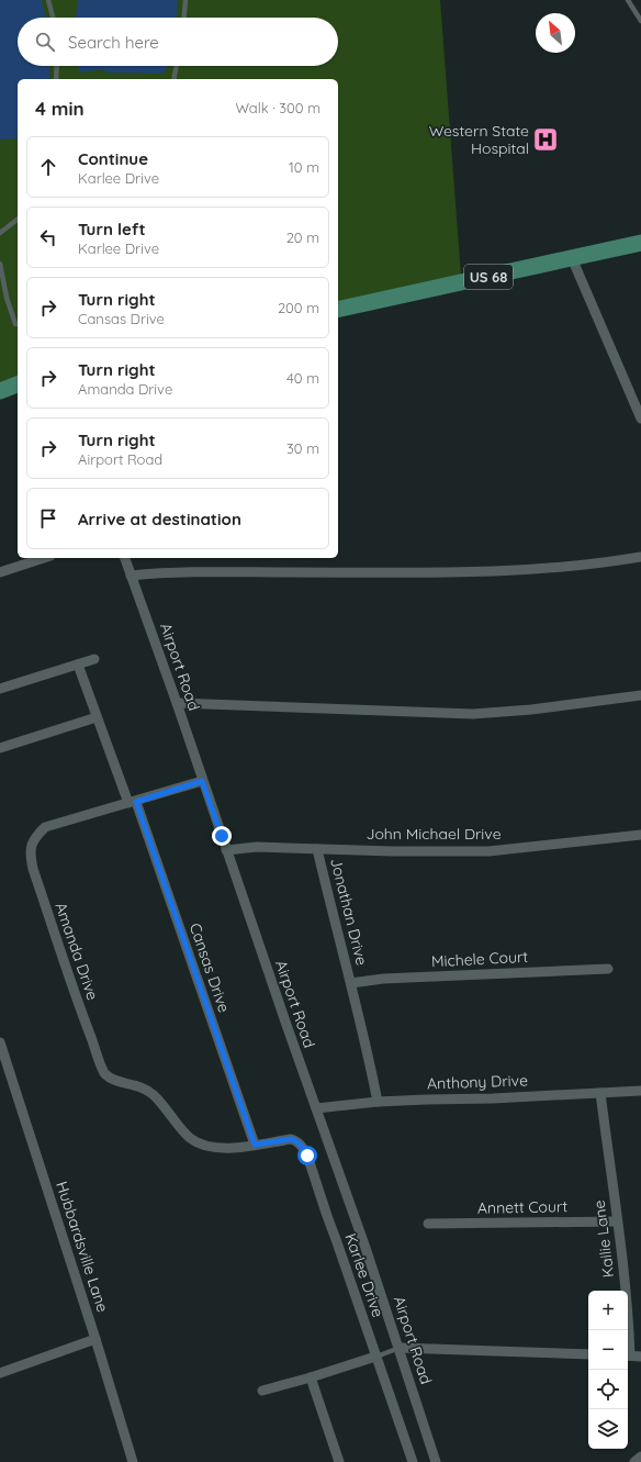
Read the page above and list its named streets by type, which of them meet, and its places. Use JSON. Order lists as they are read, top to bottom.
{
  "streets": {
    "main road": ["US 68"],
    "street": [
      "Airport Road",
      "John Michael Drive",
      "Jonathan Drive",
      "Amanda Drive",
      "Michele Court",
      "Cansas Drive",
      "Anthony Drive",
      "Annett Court",
      "Kailie Lane",
      "Hubbardsville Lane",
      "Karlee Drive"
    ]
  },
  "crossings": [
    ["Airport Road", "John Michael Drive"],
    ["Airport Road", "Amanda Drive"],
    ["Airport Road", "Anthony Drive"],
    ["John Michael Drive", "Jonathan Drive"],
    ["Jonathan Drive", "Michele Court"],
    ["Jonathan Drive", "Anthony Drive"],
    ["Amanda Drive", "Cansas Drive"],
    ["Amanda Drive", "Karlee Drive"],
    ["Cansas Drive", "Karlee Drive"],
    ["Anthony Drive", "Kailie Lane"],
    ["Annett Court", "Kailie Lane"]
  ],
  "places": {
    "hospital": ["Western State Hospital"]
  },
  "north": "top left",
  "page": {
    "search": "Search here",
    "heading": ["4 min", "Walk · 300 m"],
    "list": [
      ["Continue", "Karlee Drive", "10 m"],
      ["Turn left", "Karlee Drive", "20 m"],
      ["Turn right", "Cansas Drive", "200 m"],
      ["Turn right", "Amanda Drive", "40 m"],
      ["Turn right", "Airport Road", "30 m"],
      "Arrive at destination"
    ],
    "map_buttons": ["+", "−"]
  }
}
